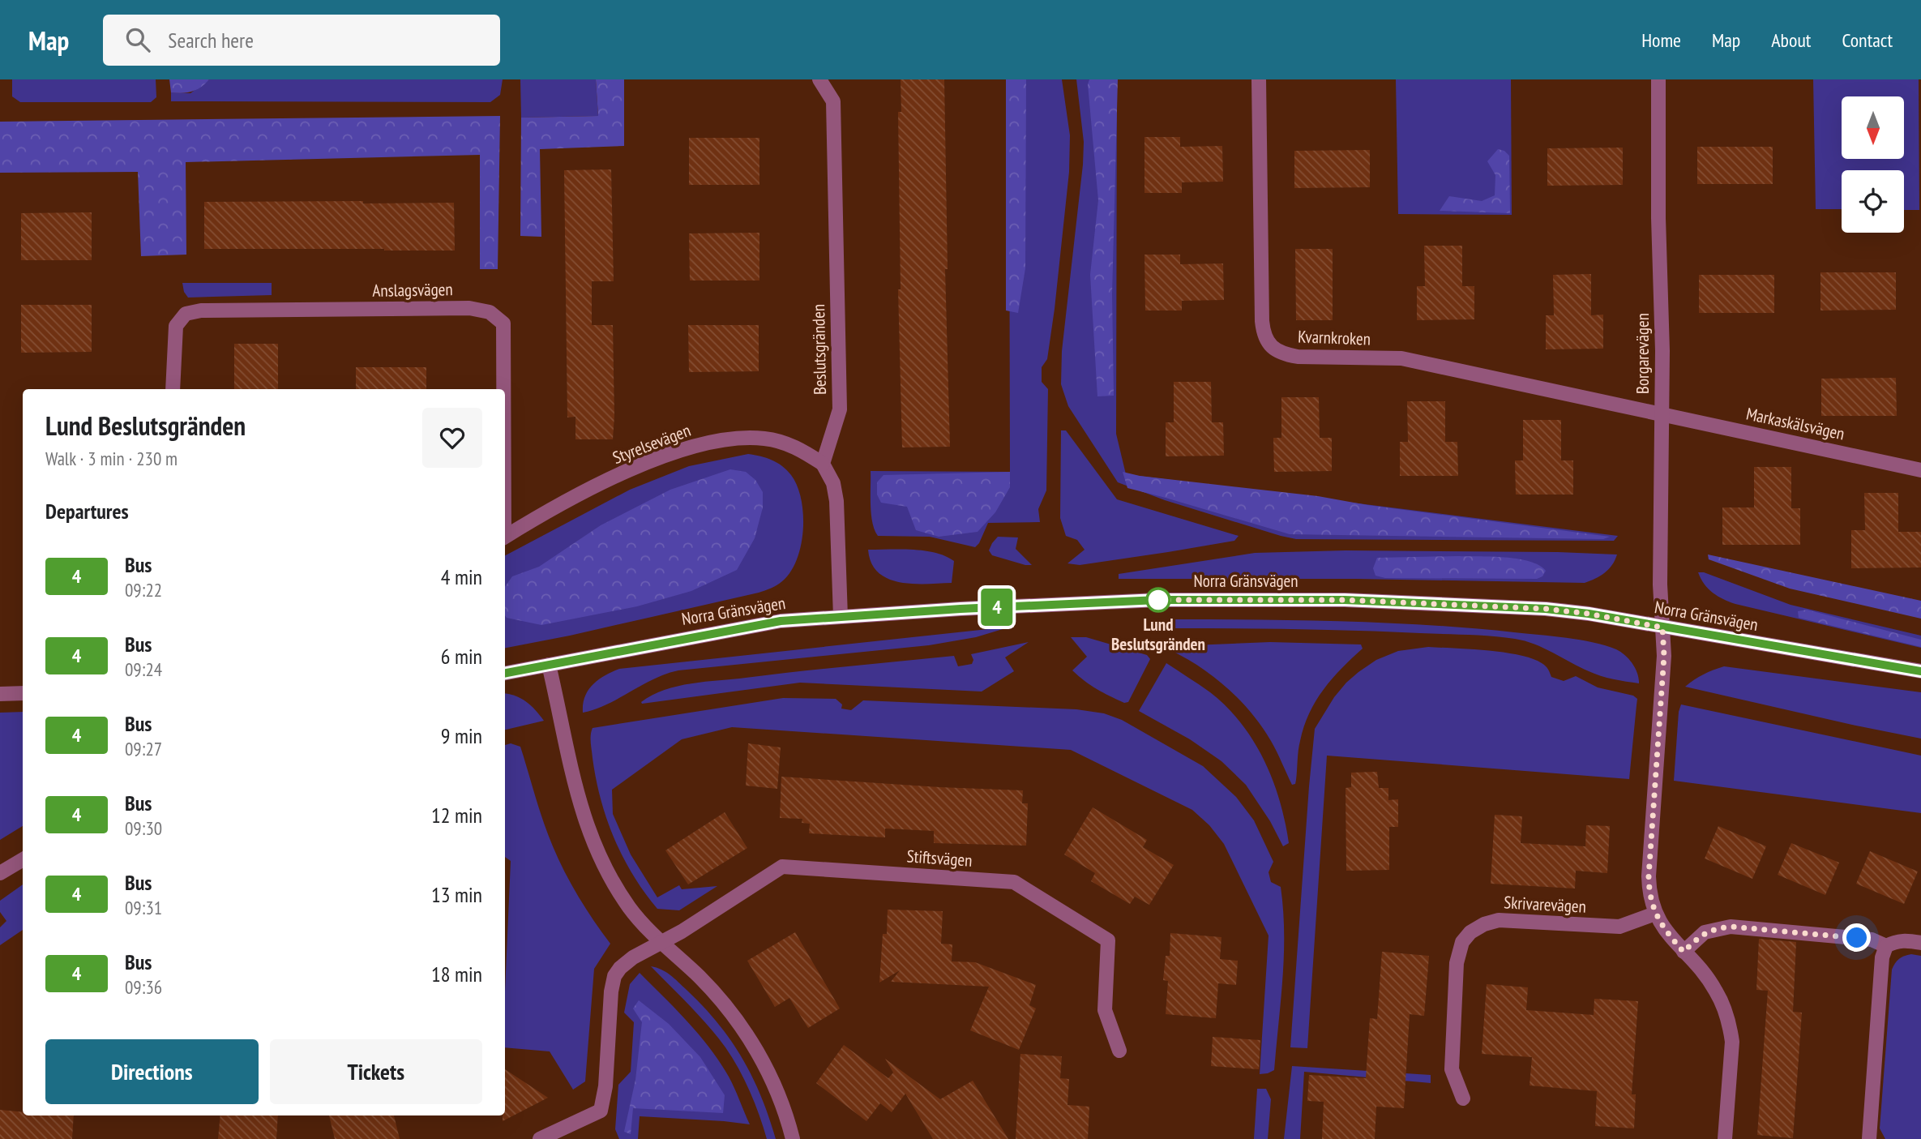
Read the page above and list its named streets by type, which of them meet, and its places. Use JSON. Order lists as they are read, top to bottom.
{
  "streets": {
    "street": [
      "Anslagsvägen",
      "Kvarnkroken",
      "Beslutsgränden",
      "Borgarevägen",
      "Markaskälsvägen",
      "Styrelsevägen",
      "Norra Gränsvägen",
      "Stiftsvägen",
      "Skrivarevägen"
    ]
  },
  "crossings": [
    ["Kvarnkroken", "Borgarevägen"],
    ["Kvarnkroken", "Markaskälsvägen"],
    ["Beslutsgränden", "Styrelsevägen"],
    ["Borgarevägen", "Markaskälsvägen"],
    ["Borgarevägen", "Norra Gränsvägen"]
  ],
  "places": ["Lund Beslutsgränden"],
  "lines": ["bus line 4"],
  "north": "bottom",
  "page": {
    "header": "Map",
    "search": "Search here",
    "nav": [
      "Home",
      "Map",
      "About",
      "Contact"
    ],
    "on_map": "4",
    "heading": [
      ["Lund Beslutsgränden", "Walk · 3 min · 230 m"],
      "Departures"
    ],
    "list": [
      {
        "mark": "4",
        "name": "Bus",
        "note": "09:22",
        "value": "4 min"
      },
      {
        "mark": "4",
        "name": "Bus",
        "note": "09:24",
        "value": "6 min"
      },
      {
        "mark": "4",
        "name": "Bus",
        "note": "09:27",
        "value": "9 min"
      },
      {
        "mark": "4",
        "name": "Bus",
        "note": "09:30",
        "value": "12 min"
      },
      {
        "mark": "4",
        "name": "Bus",
        "note": "09:31",
        "value": "13 min"
      },
      {
        "mark": "4",
        "name": "Bus",
        "note": "09:36",
        "value": "18 min"
      }
    ],
    "buttons": ["Directions", "Tickets"]
  }
}
